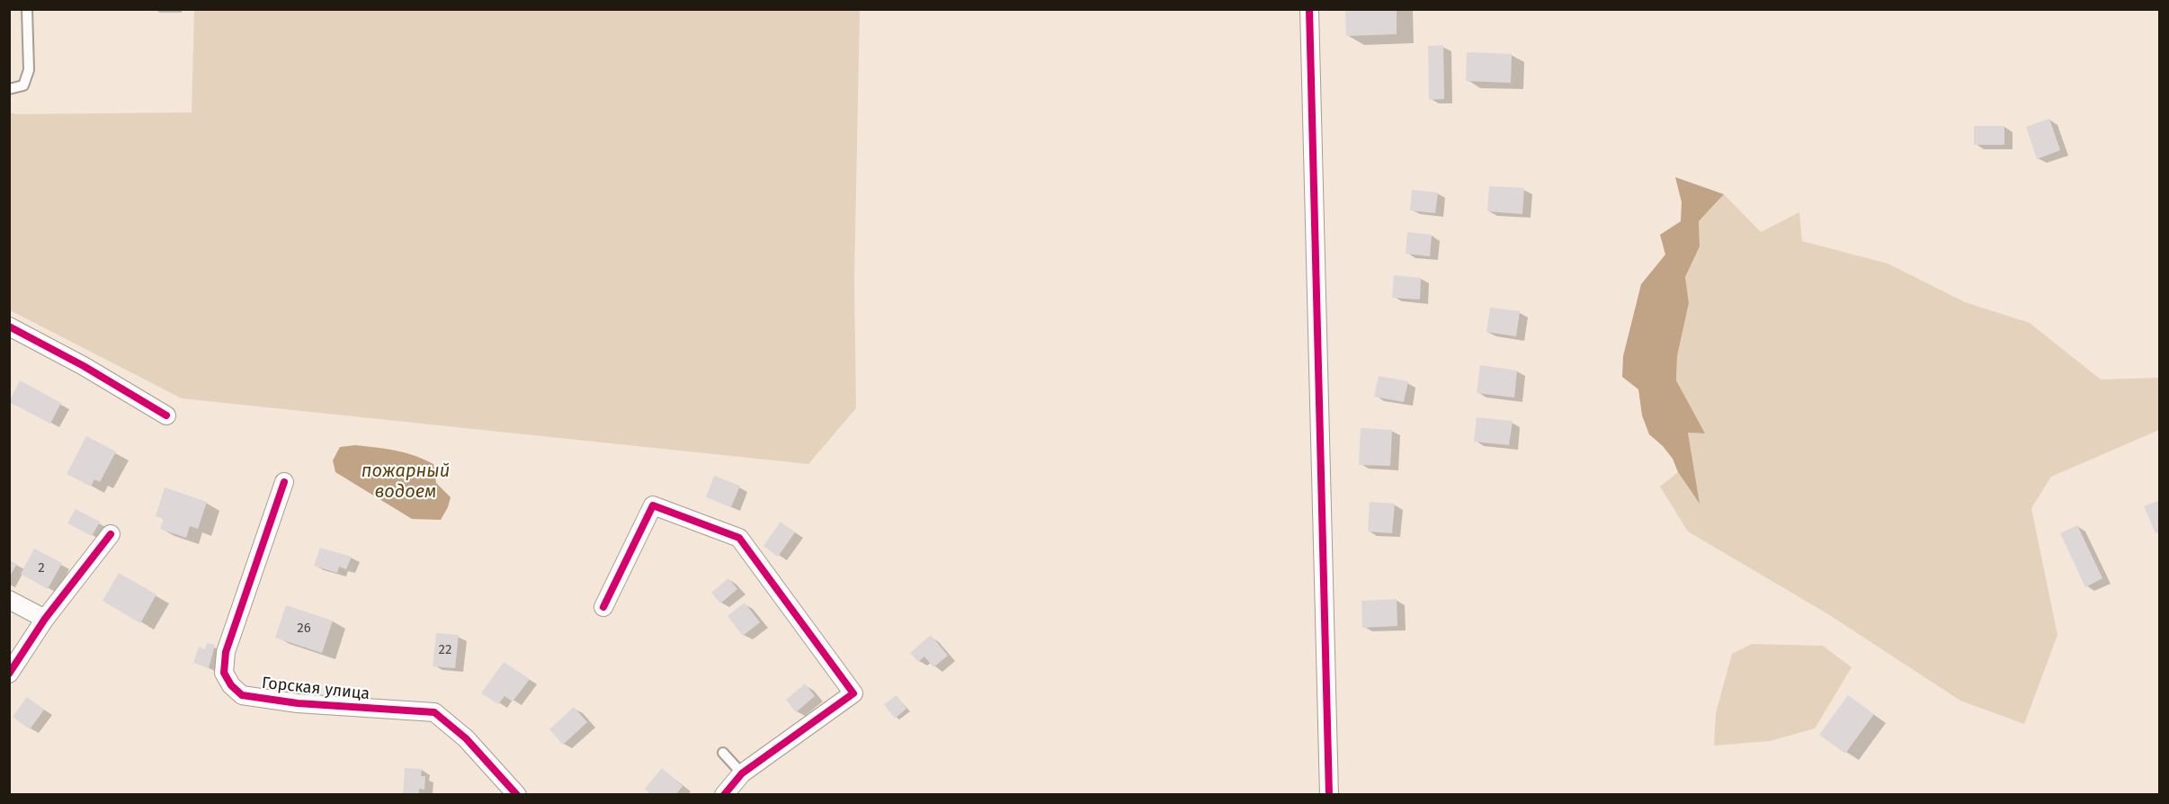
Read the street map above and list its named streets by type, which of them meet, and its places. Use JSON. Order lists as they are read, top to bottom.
{
  "streets": {
    "street": ["Горская улица"]
  },
  "water": ["пожарный водоем"],
  "house_numbers": ["2", "26", "22"]
}
